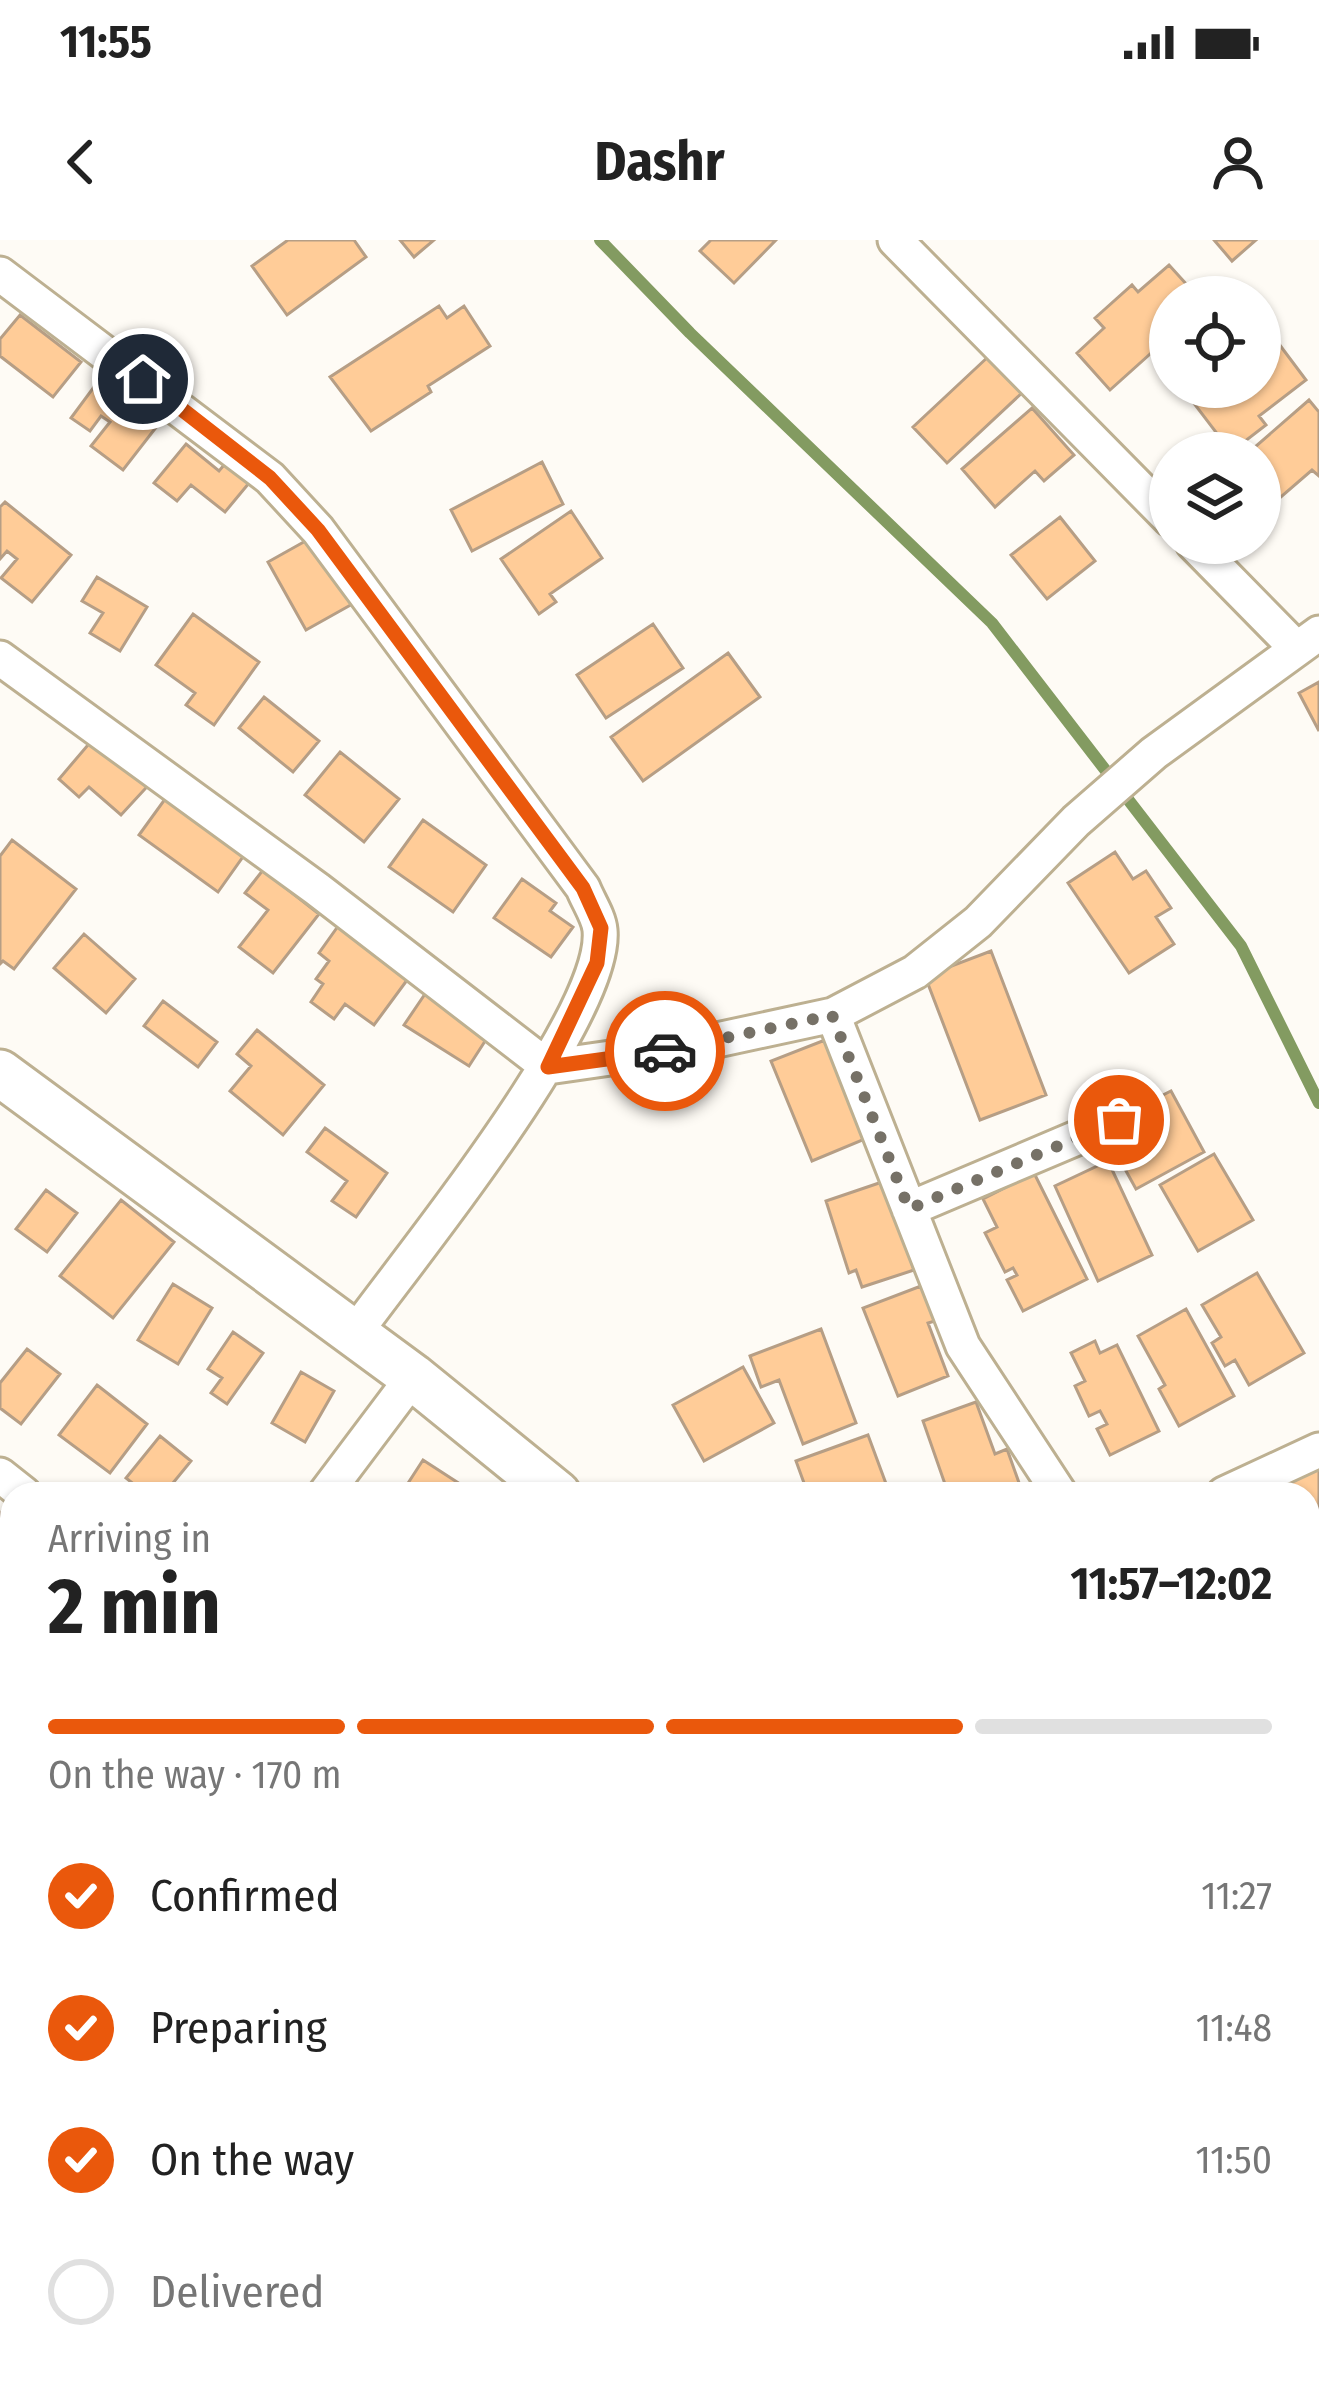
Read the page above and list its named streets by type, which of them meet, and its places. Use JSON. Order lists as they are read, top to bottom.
{
  "page": {
    "status": "11:55",
    "header": "Dashr",
    "heading": ["2 min", "Arriving in", "11:57–12:02"],
    "bar": "On the way · 170 m",
    "list": [
      ["Confirmed", "11:27"],
      ["Preparing", "11:48"],
      ["On the way", "11:50"],
      "Delivered"
    ]
  }
}
